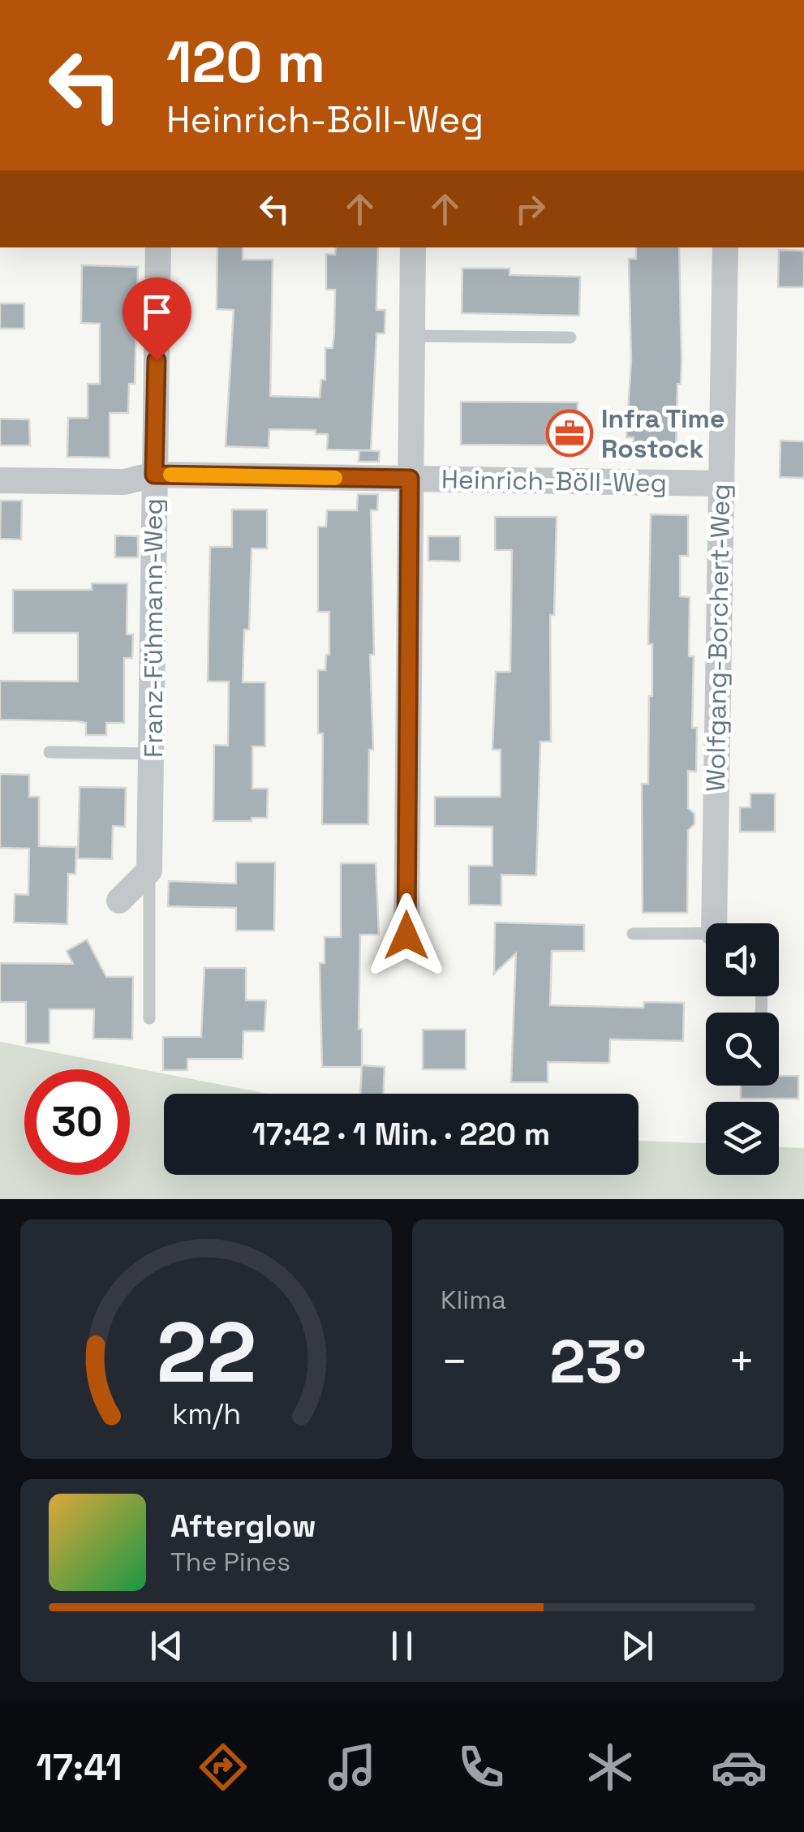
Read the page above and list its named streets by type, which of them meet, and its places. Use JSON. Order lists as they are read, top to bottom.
{
  "streets": {
    "street": ["Heinrich-Böll-Weg", "Franz-Fühmann-Weg", "Wolfgang-Borchert-Weg"]
  },
  "crossings": [
    ["Heinrich-Böll-Weg", "Franz-Fühmann-Weg"],
    ["Heinrich-Böll-Weg", "Wolfgang-Borchert-Weg"]
  ],
  "places": {
    "office": ["Infra Time Rostock"]
  },
  "page": {
    "turn": ["120 m", "Heinrich-Böll-Weg"],
    "limit": "30",
    "trip": "17:42 · 1 Min. · 220 m",
    "tile": "Klima",
    "heat": ["−", "23°", "+"],
    "song": ["Afterglow", "The Pines"],
    "tabs": "17:41",
    "gauge": ["22", "km/h"]
  }
}
